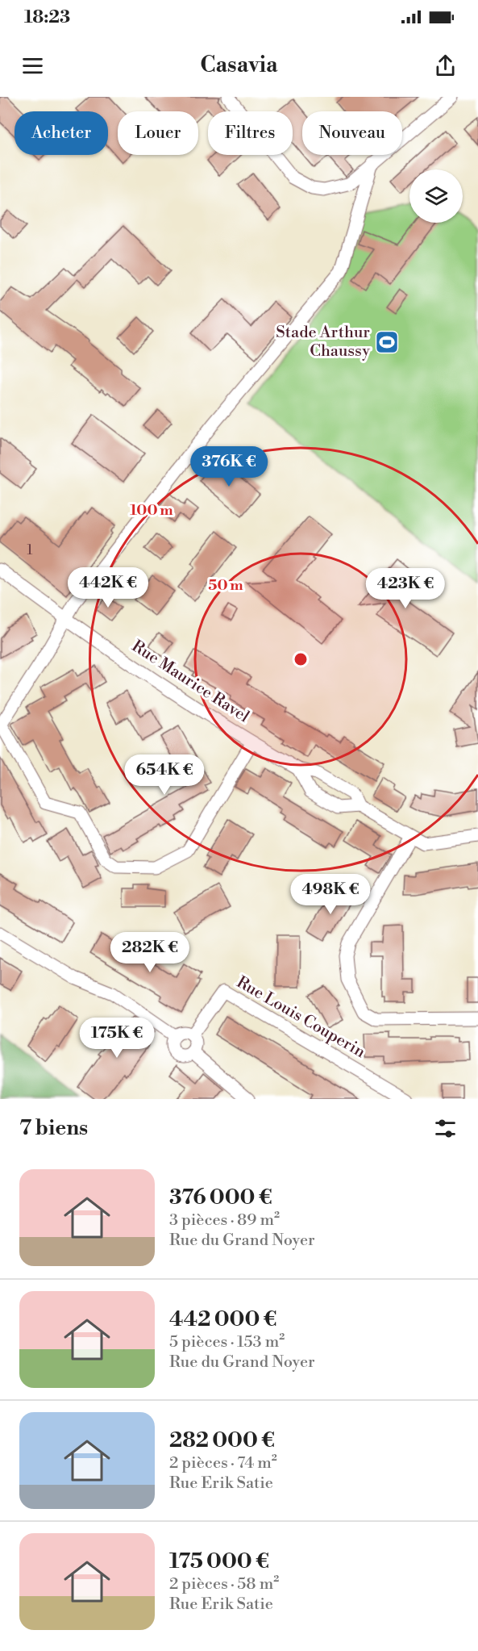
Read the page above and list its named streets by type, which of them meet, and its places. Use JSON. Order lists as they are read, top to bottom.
{
  "streets": {
    "street": ["Rue Maurice Ravel", "Rue Louis Couperin"]
  },
  "places": {
    "sports": ["Stade Arthur Chaussy"]
  },
  "house_numbers": ["1"],
  "page": {
    "status": "18:23",
    "header": "Casavia",
    "chip": [
      "Acheter",
      "Louer",
      "Filtres",
      "Nouveau"
    ],
    "price": [
      "376K €",
      "442K €",
      "423K €",
      "654K €",
      "498K €",
      "282K €",
      "175K €"
    ],
    "heading": "7 biens",
    "list": [
      {
        "name": "376 000 €",
        "note": "3 pièces · 89 m² · Rue du Grand Noyer"
      },
      {
        "name": "442 000 €",
        "note": "5 pièces · 153 m² · Rue du Grand Noyer"
      },
      {
        "name": "282 000 €",
        "note": "2 pièces · 74 m² · Rue Erik Satie"
      },
      {
        "name": "175 000 €",
        "note": "2 pièces · 58 m² · Rue Erik Satie"
      }
    ]
  },
  "rings": ["100 m", "50 m"]
}
